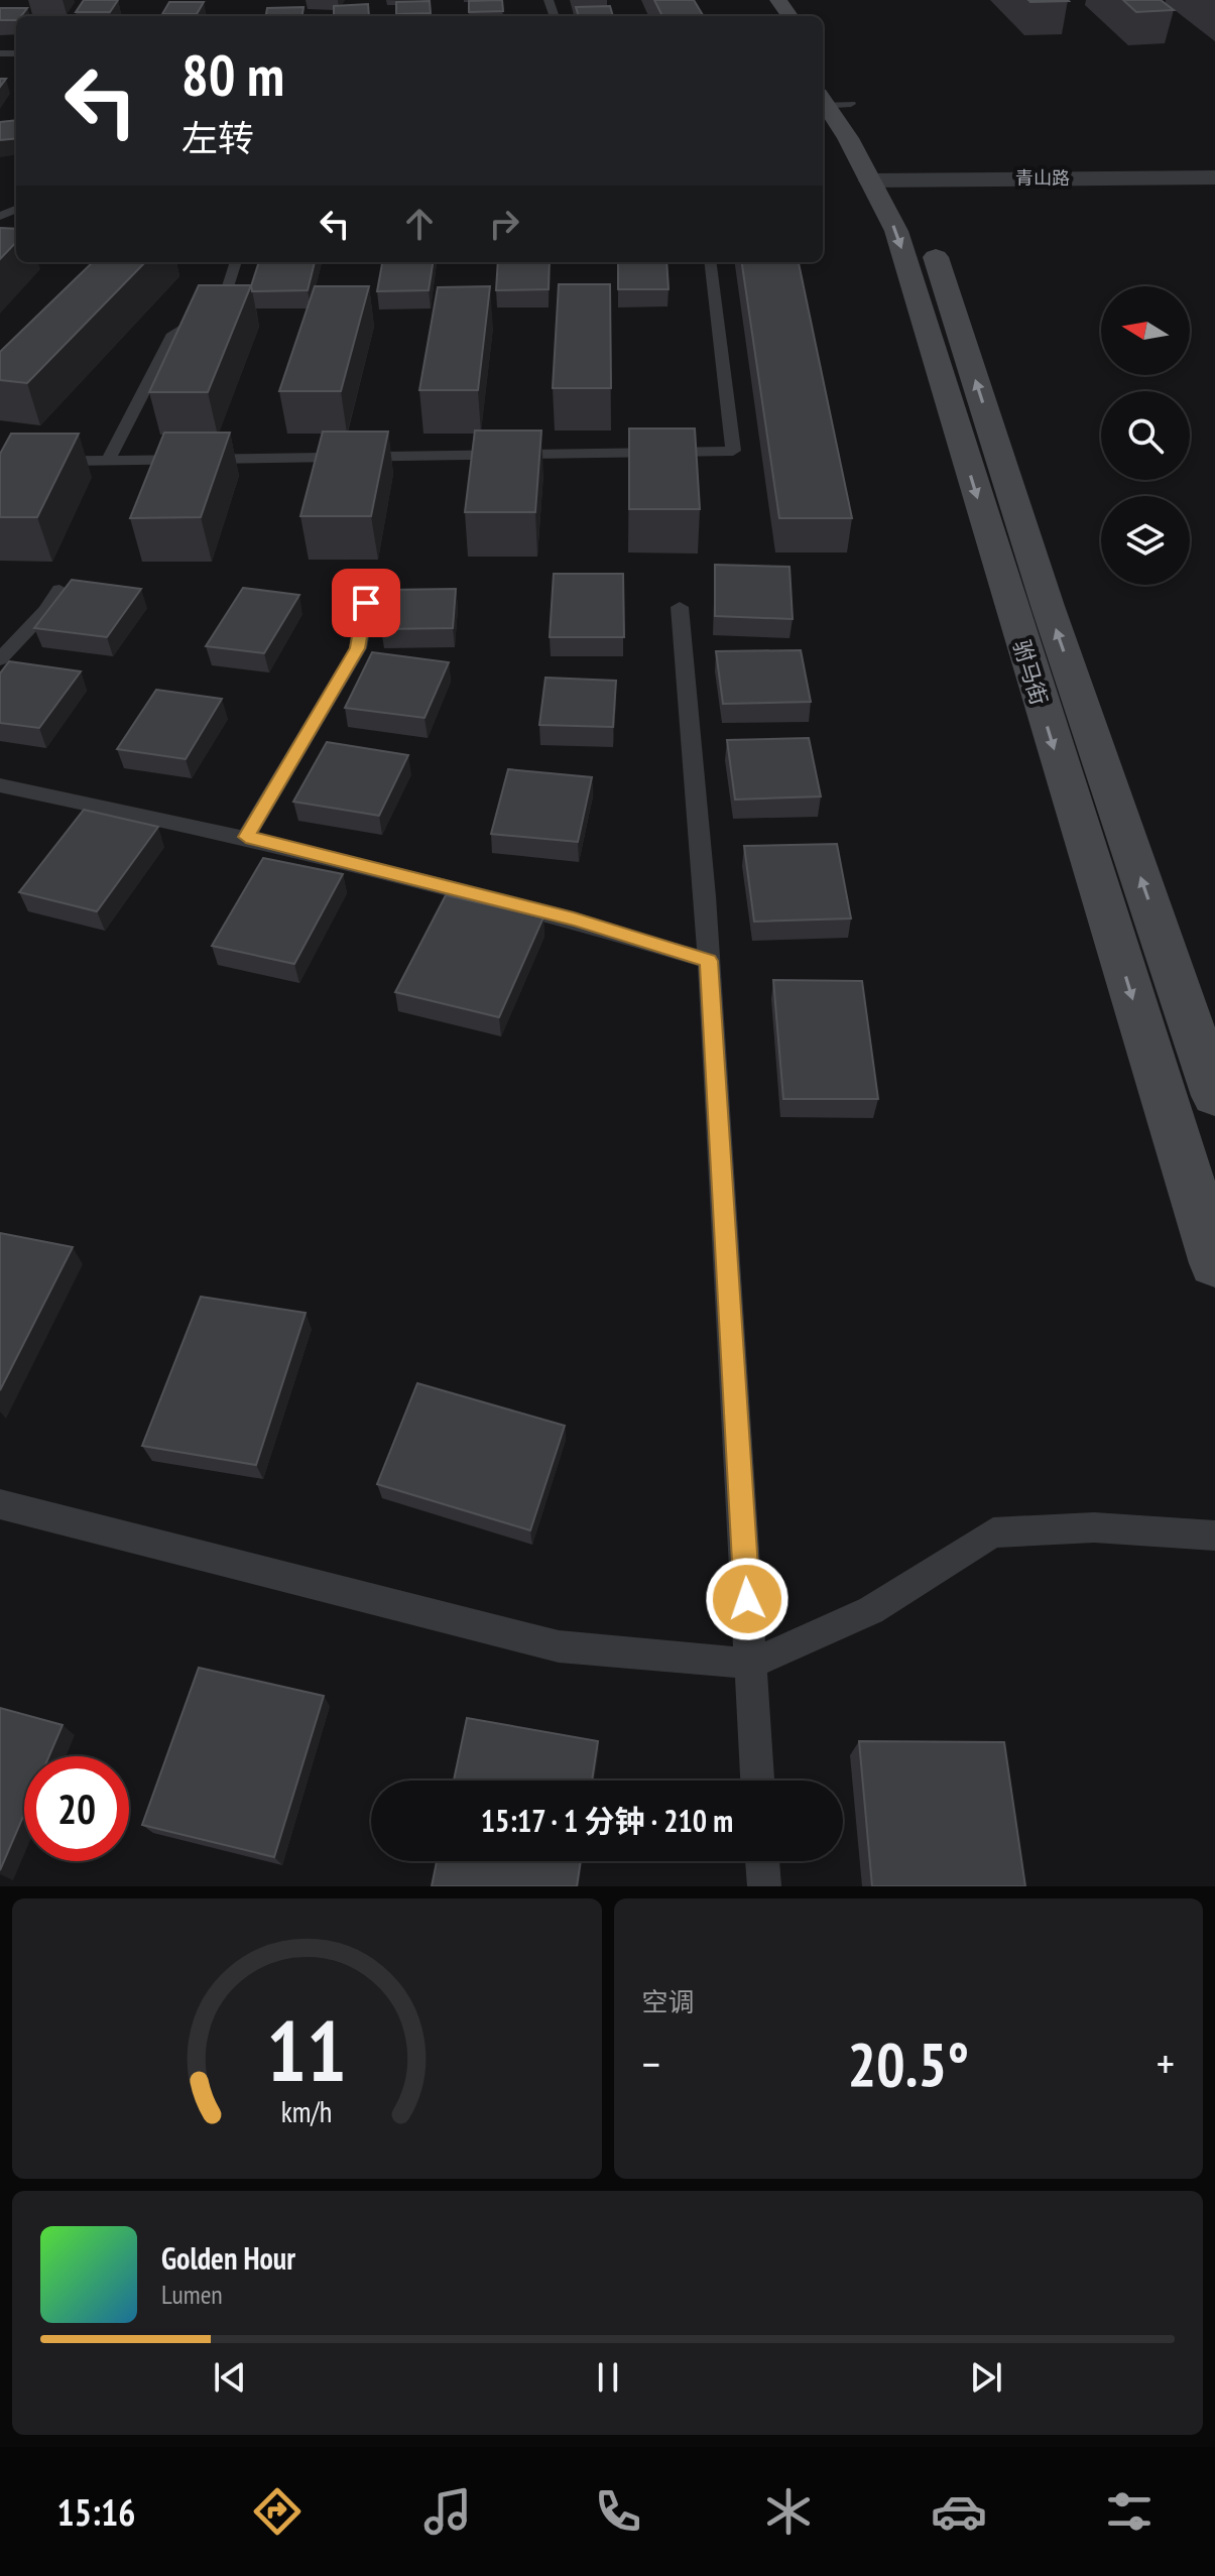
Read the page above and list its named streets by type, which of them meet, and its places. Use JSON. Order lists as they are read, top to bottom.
{
  "streets": {
    "main road": ["驸马街"],
    "street": ["青山路"]
  },
  "crossings": [
    ["青山路", "驸马街"]
  ],
  "north": "left",
  "page": {
    "turn": ["80 m", "左转"],
    "limit": "20",
    "trip": "15:17 · 1 分钟 · 210 m",
    "tile": "空调",
    "heat": ["−", "20.5°", "+"],
    "song": ["Golden Hour", "Lumen"],
    "tabs": "15:16",
    "gauge": ["11", "km/h"]
  }
}
